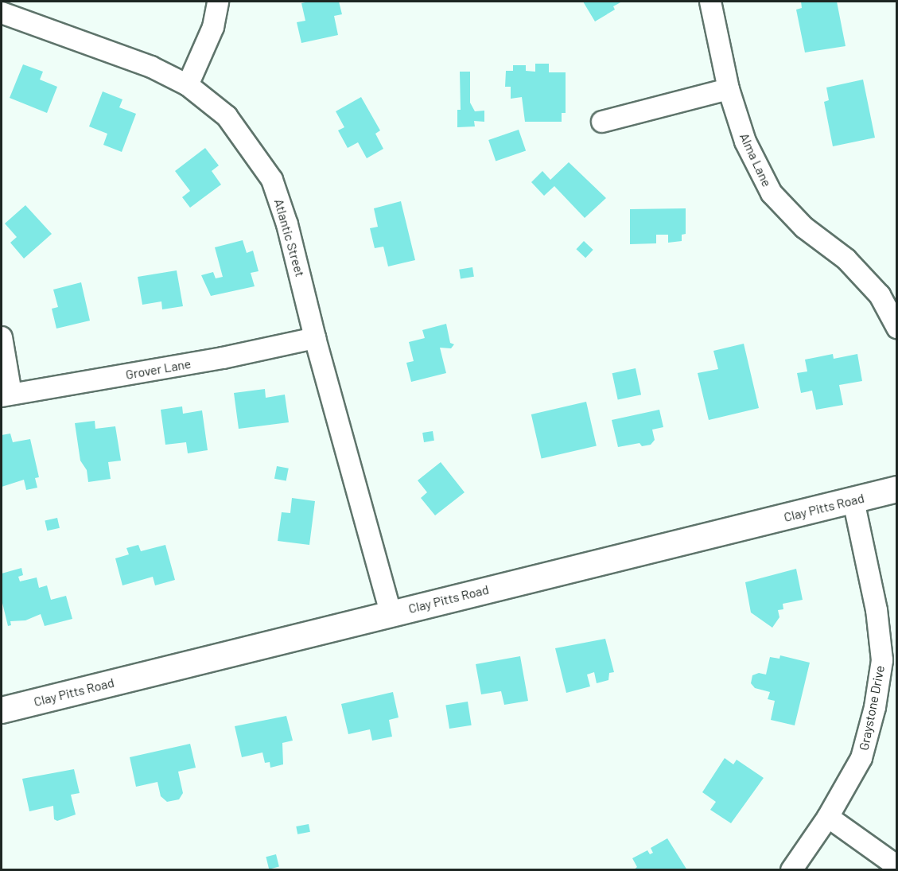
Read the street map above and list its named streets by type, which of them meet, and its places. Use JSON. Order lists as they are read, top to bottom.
{
  "streets": {
    "street": [
      "Alma Lane",
      "Atlantic Street",
      "Grover Lane",
      "Clay Pitts Road",
      "Graystone Drive"
    ]
  },
  "crossings": [
    ["Atlantic Street", "Grover Lane"],
    ["Atlantic Street", "Clay Pitts Road"],
    ["Clay Pitts Road", "Graystone Drive"]
  ]
}
